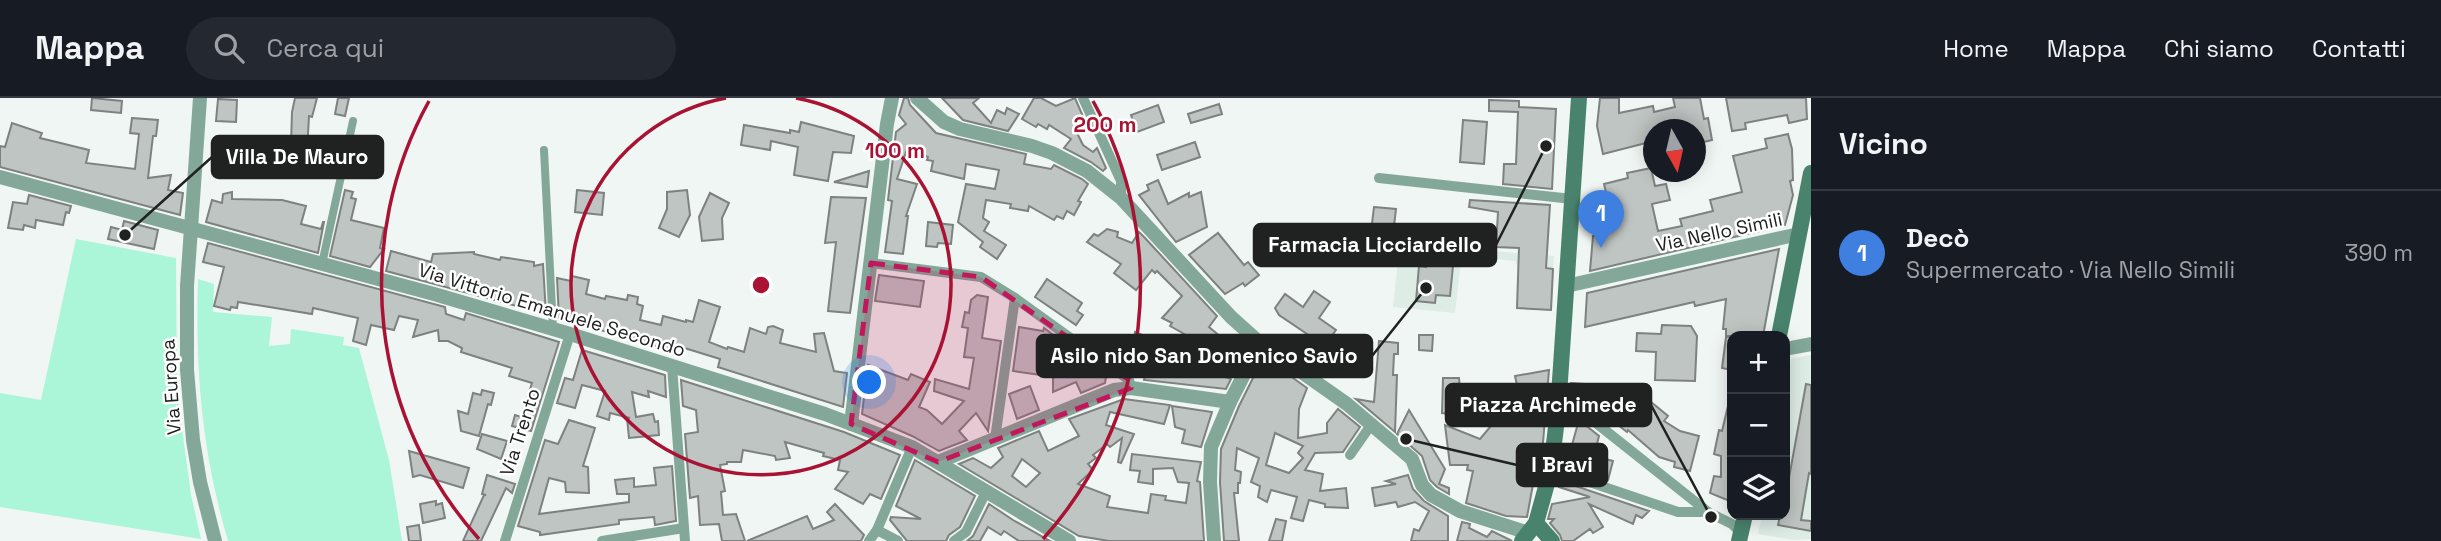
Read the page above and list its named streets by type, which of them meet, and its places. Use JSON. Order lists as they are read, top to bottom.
{
  "streets": {
    "street": [
      "Via Nello Simili",
      "Via Vittorio Emanuele Secondo",
      "Via Europa",
      "Via Trento"
    ]
  },
  "crossings": [
    ["Via Vittorio Emanuele Secondo", "Via Europa"],
    ["Via Vittorio Emanuele Secondo", "Via Trento"]
  ],
  "places": [
    "Farmacia Licciardello",
    "Villa De Mauro",
    "Asilo nido San Domenico Savio",
    "I Bravi",
    "Piazza Archimede"
  ],
  "north": "bottom",
  "page": {
    "header": "Mappa",
    "search": "Cerca qui",
    "nav": [
      "Home",
      "Mappa",
      "Chi siamo",
      "Contatti"
    ],
    "heading": "Vicino",
    "list": [
      {
        "mark": "1",
        "name": "Decò",
        "note": "Supermercato · Via Nello Simili",
        "value": "390 m"
      }
    ],
    "pins": "1",
    "map_buttons": ["+", "−"]
  },
  "rings": ["200 m", "100 m"]
}
